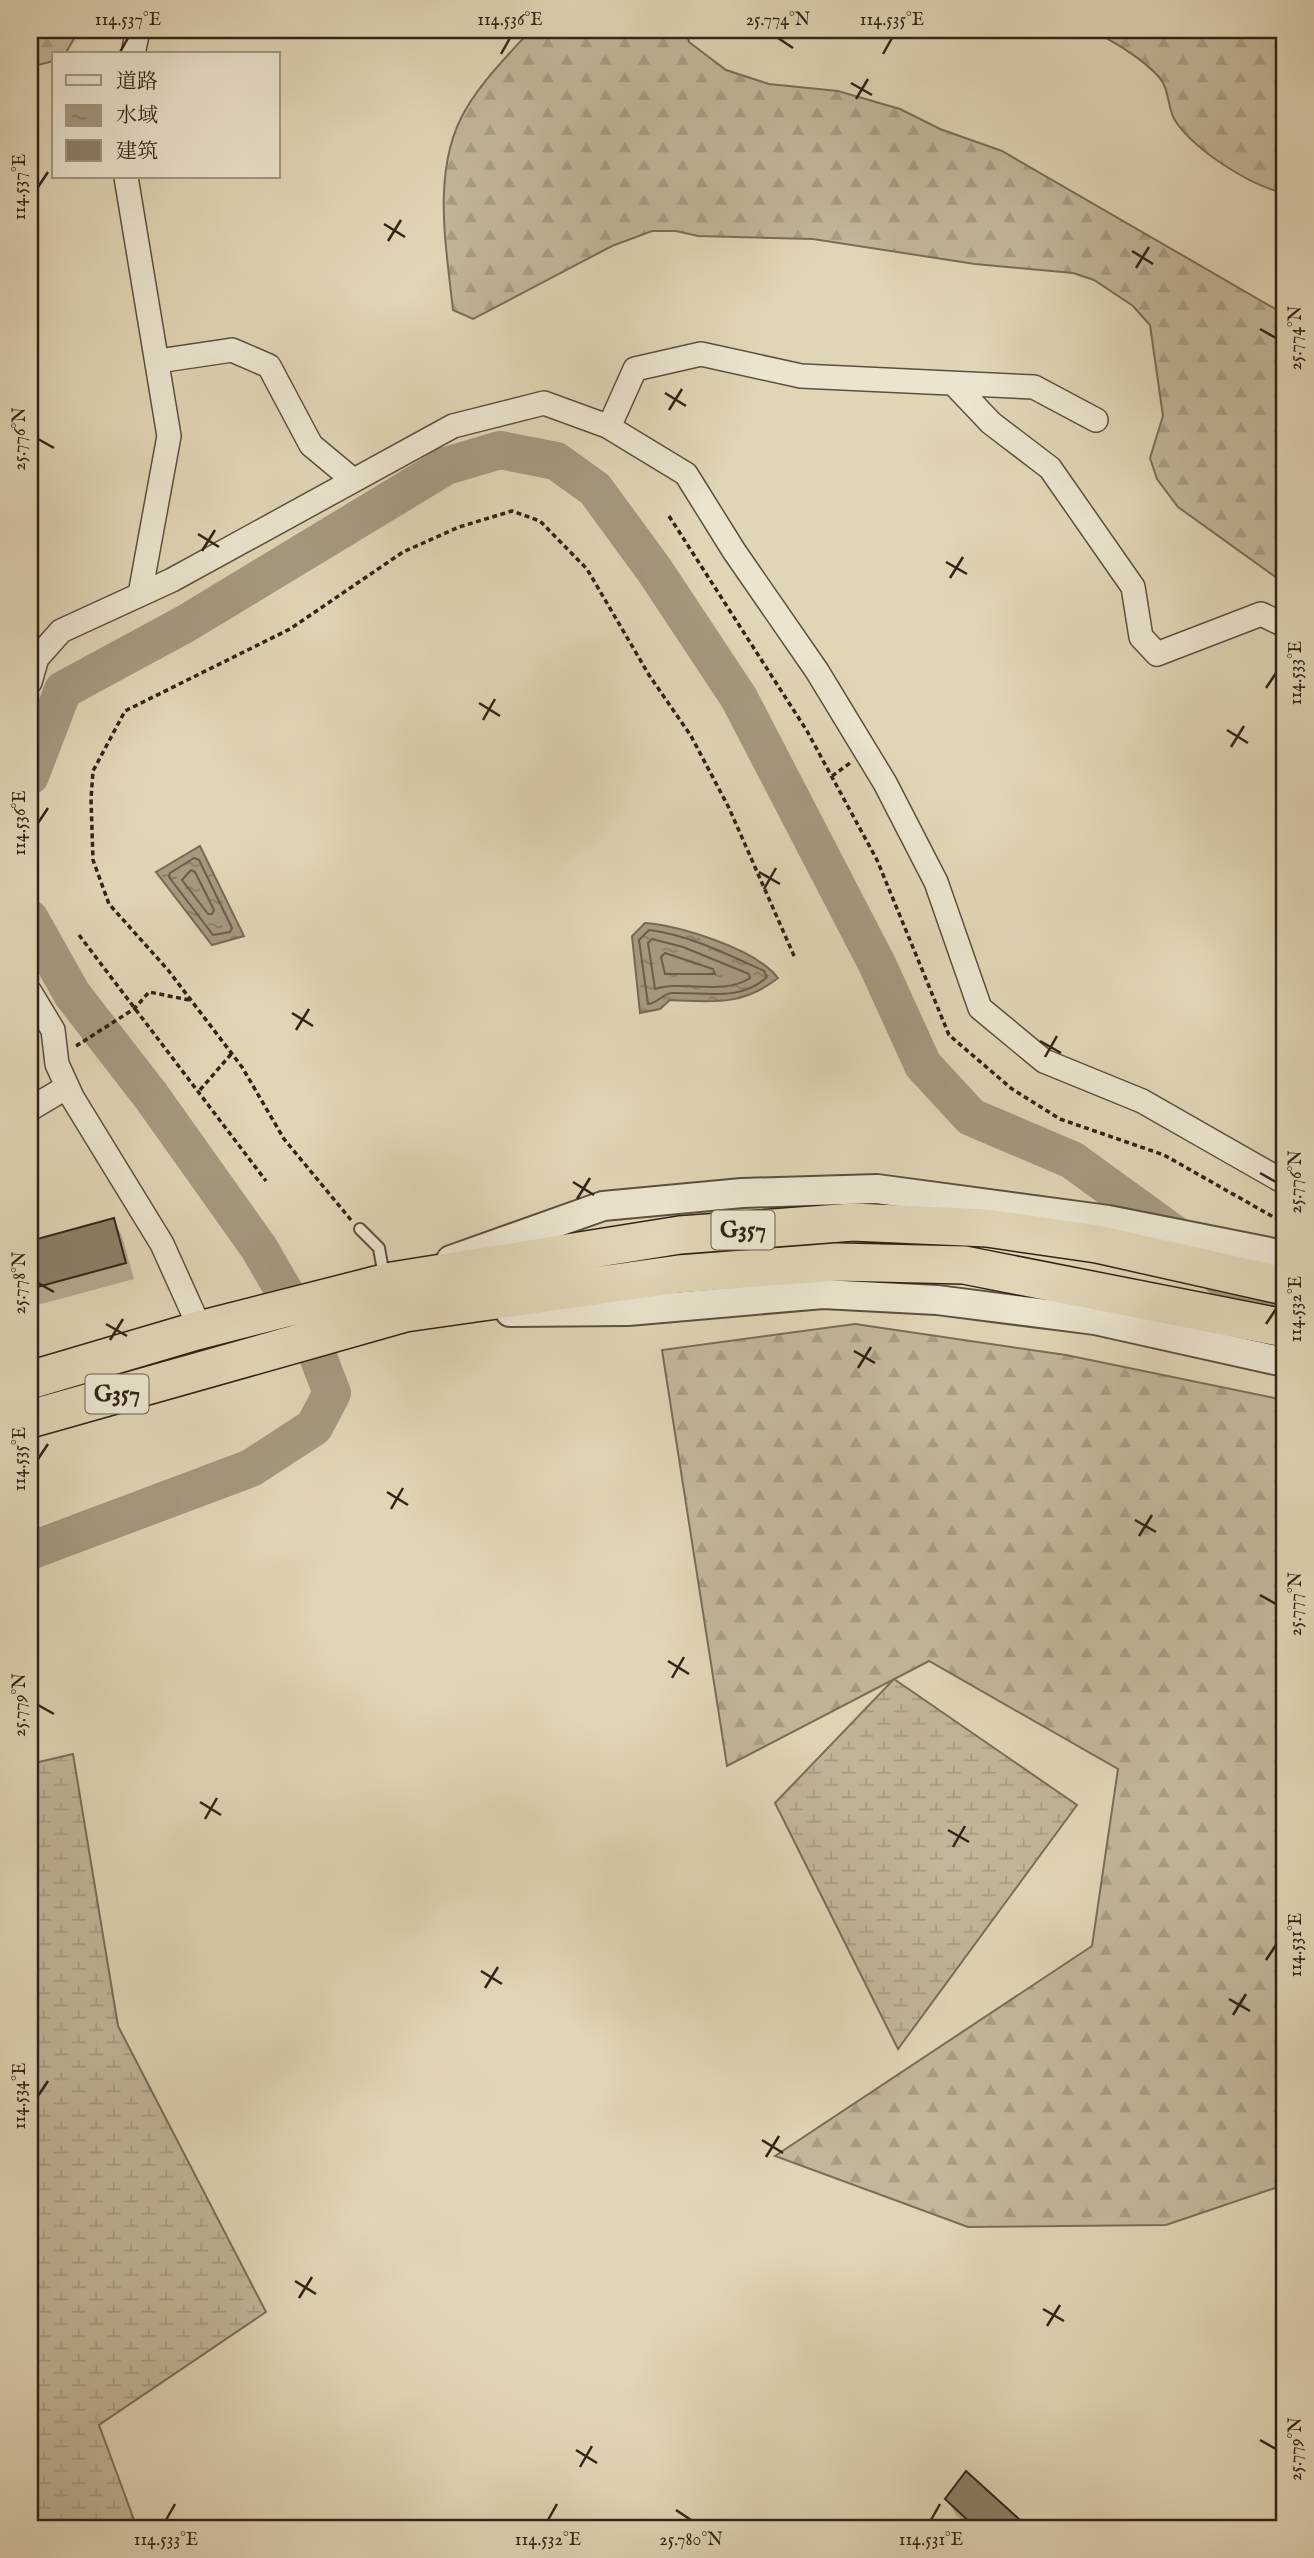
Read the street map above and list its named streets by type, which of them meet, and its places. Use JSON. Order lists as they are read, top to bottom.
{
  "streets": {
    "highway": ["G357"]
  },
  "legend": ["道路", "水域", "建筑"],
  "coordinates": [
    "114.537°E",
    "114.536°E",
    "25.774°N",
    "114.535°E",
    "25.776°N",
    "114.533°E",
    "25.778°N",
    "114.532°E",
    "25.777°N",
    "25.779°N",
    "114.531°E",
    "114.534°E",
    "25.780°N"
  ]
}
